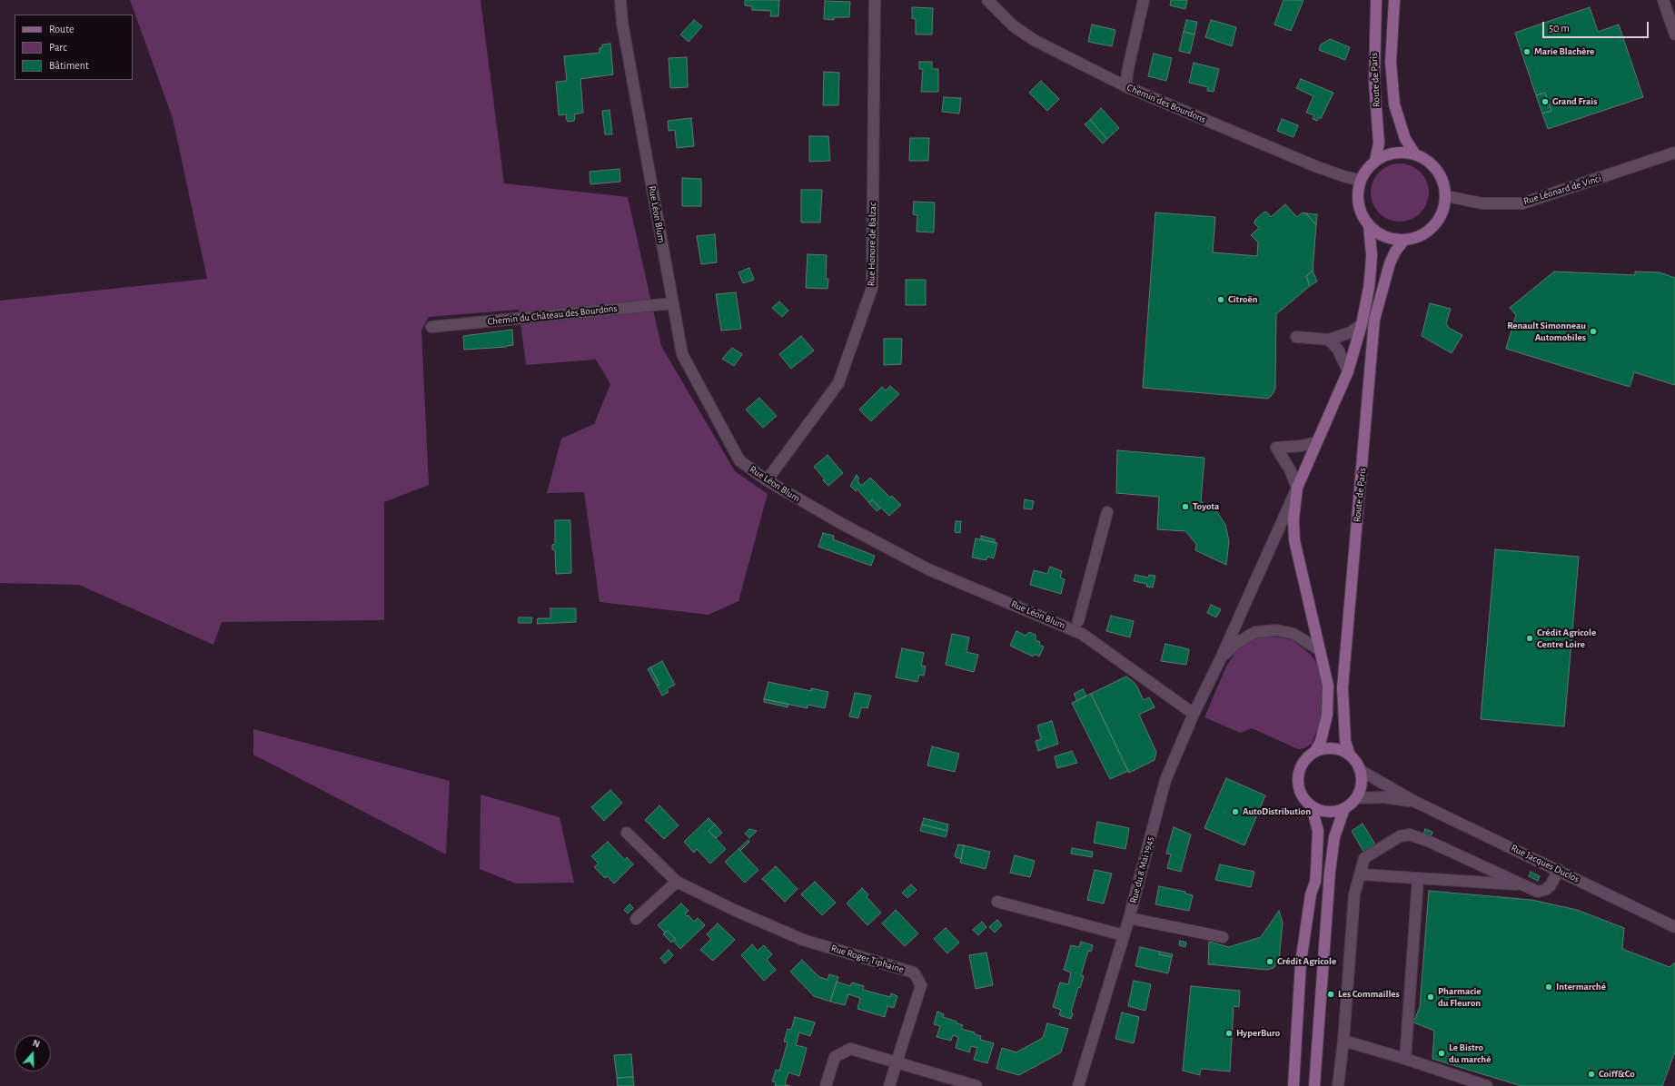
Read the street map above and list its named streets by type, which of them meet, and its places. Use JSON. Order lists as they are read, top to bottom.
{
  "streets": {
    "main road": ["Route de Paris"],
    "street": [
      "Chemin des Bourdons",
      "Rue Léonard de Vinci",
      "Rue Léon Blum",
      "Rue Honore de Balzac",
      "Chemin du Château des Bourdons",
      "Rue Jacques Duclos",
      "Rue du 8 Mai 1945",
      "Rue Roger Tiphaine"
    ]
  },
  "crossings": [
    ["Route de Paris", "Chemin des Bourdons"],
    ["Route de Paris", "Rue Léonard de Vinci"],
    ["Route de Paris", "Rue Jacques Duclos"],
    ["Chemin des Bourdons", "Rue Léonard de Vinci"],
    ["Rue Léon Blum", "Rue Honore de Balzac"],
    ["Rue Léon Blum", "Chemin du Château des Bourdons"],
    ["Rue Léon Blum", "Rue du 8 Mai 1945"]
  ],
  "places": [
    "Marie Blachère",
    "Grand Frais",
    "Citroën",
    "Renault Simonneau Automobiles",
    "Toyota",
    "Crédit Agricole Centre Loire",
    "AutoDistribution",
    "Crédit Agricole",
    "Intermarché",
    "Les Commailles",
    "Pharmacie du Fleuron",
    "HyperBuro",
    "Le Bistro du marché",
    "Coiff&Co"
  ],
  "legend": ["Route", "Parc", "Bâtiment"],
  "scale_bar": "50 m",
  "north": "top"
}
